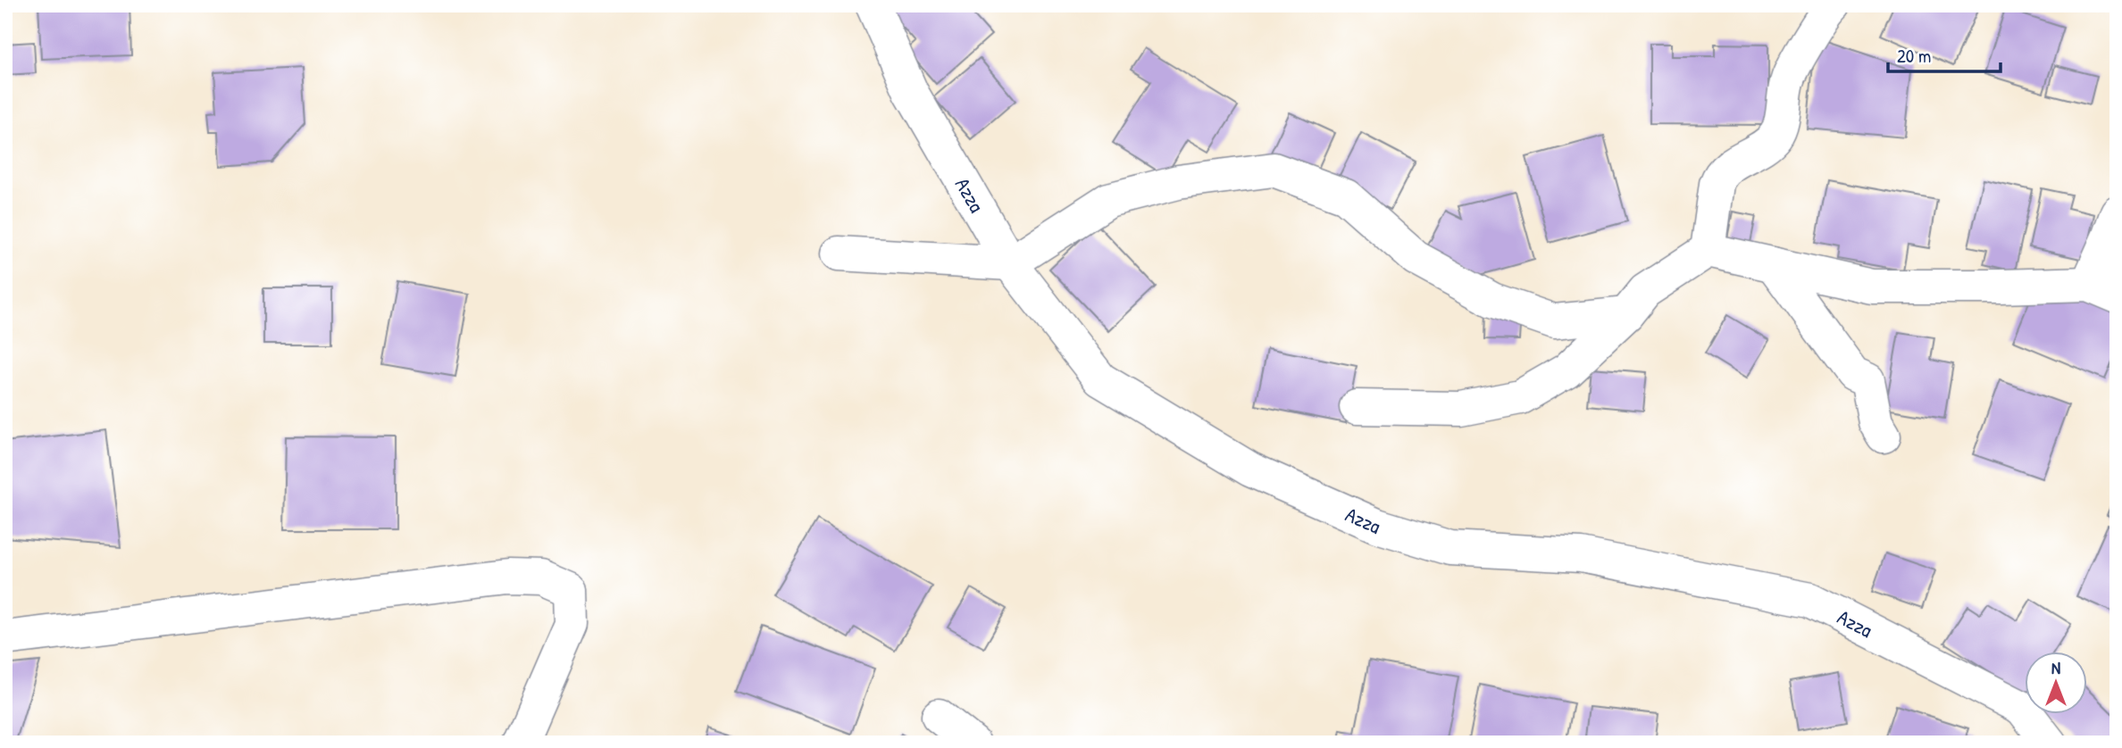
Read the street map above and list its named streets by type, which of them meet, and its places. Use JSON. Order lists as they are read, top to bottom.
{
  "streets": {
    "street": ["Azza"]
  },
  "scale_bar": "20 m",
  "north": "top"
}
